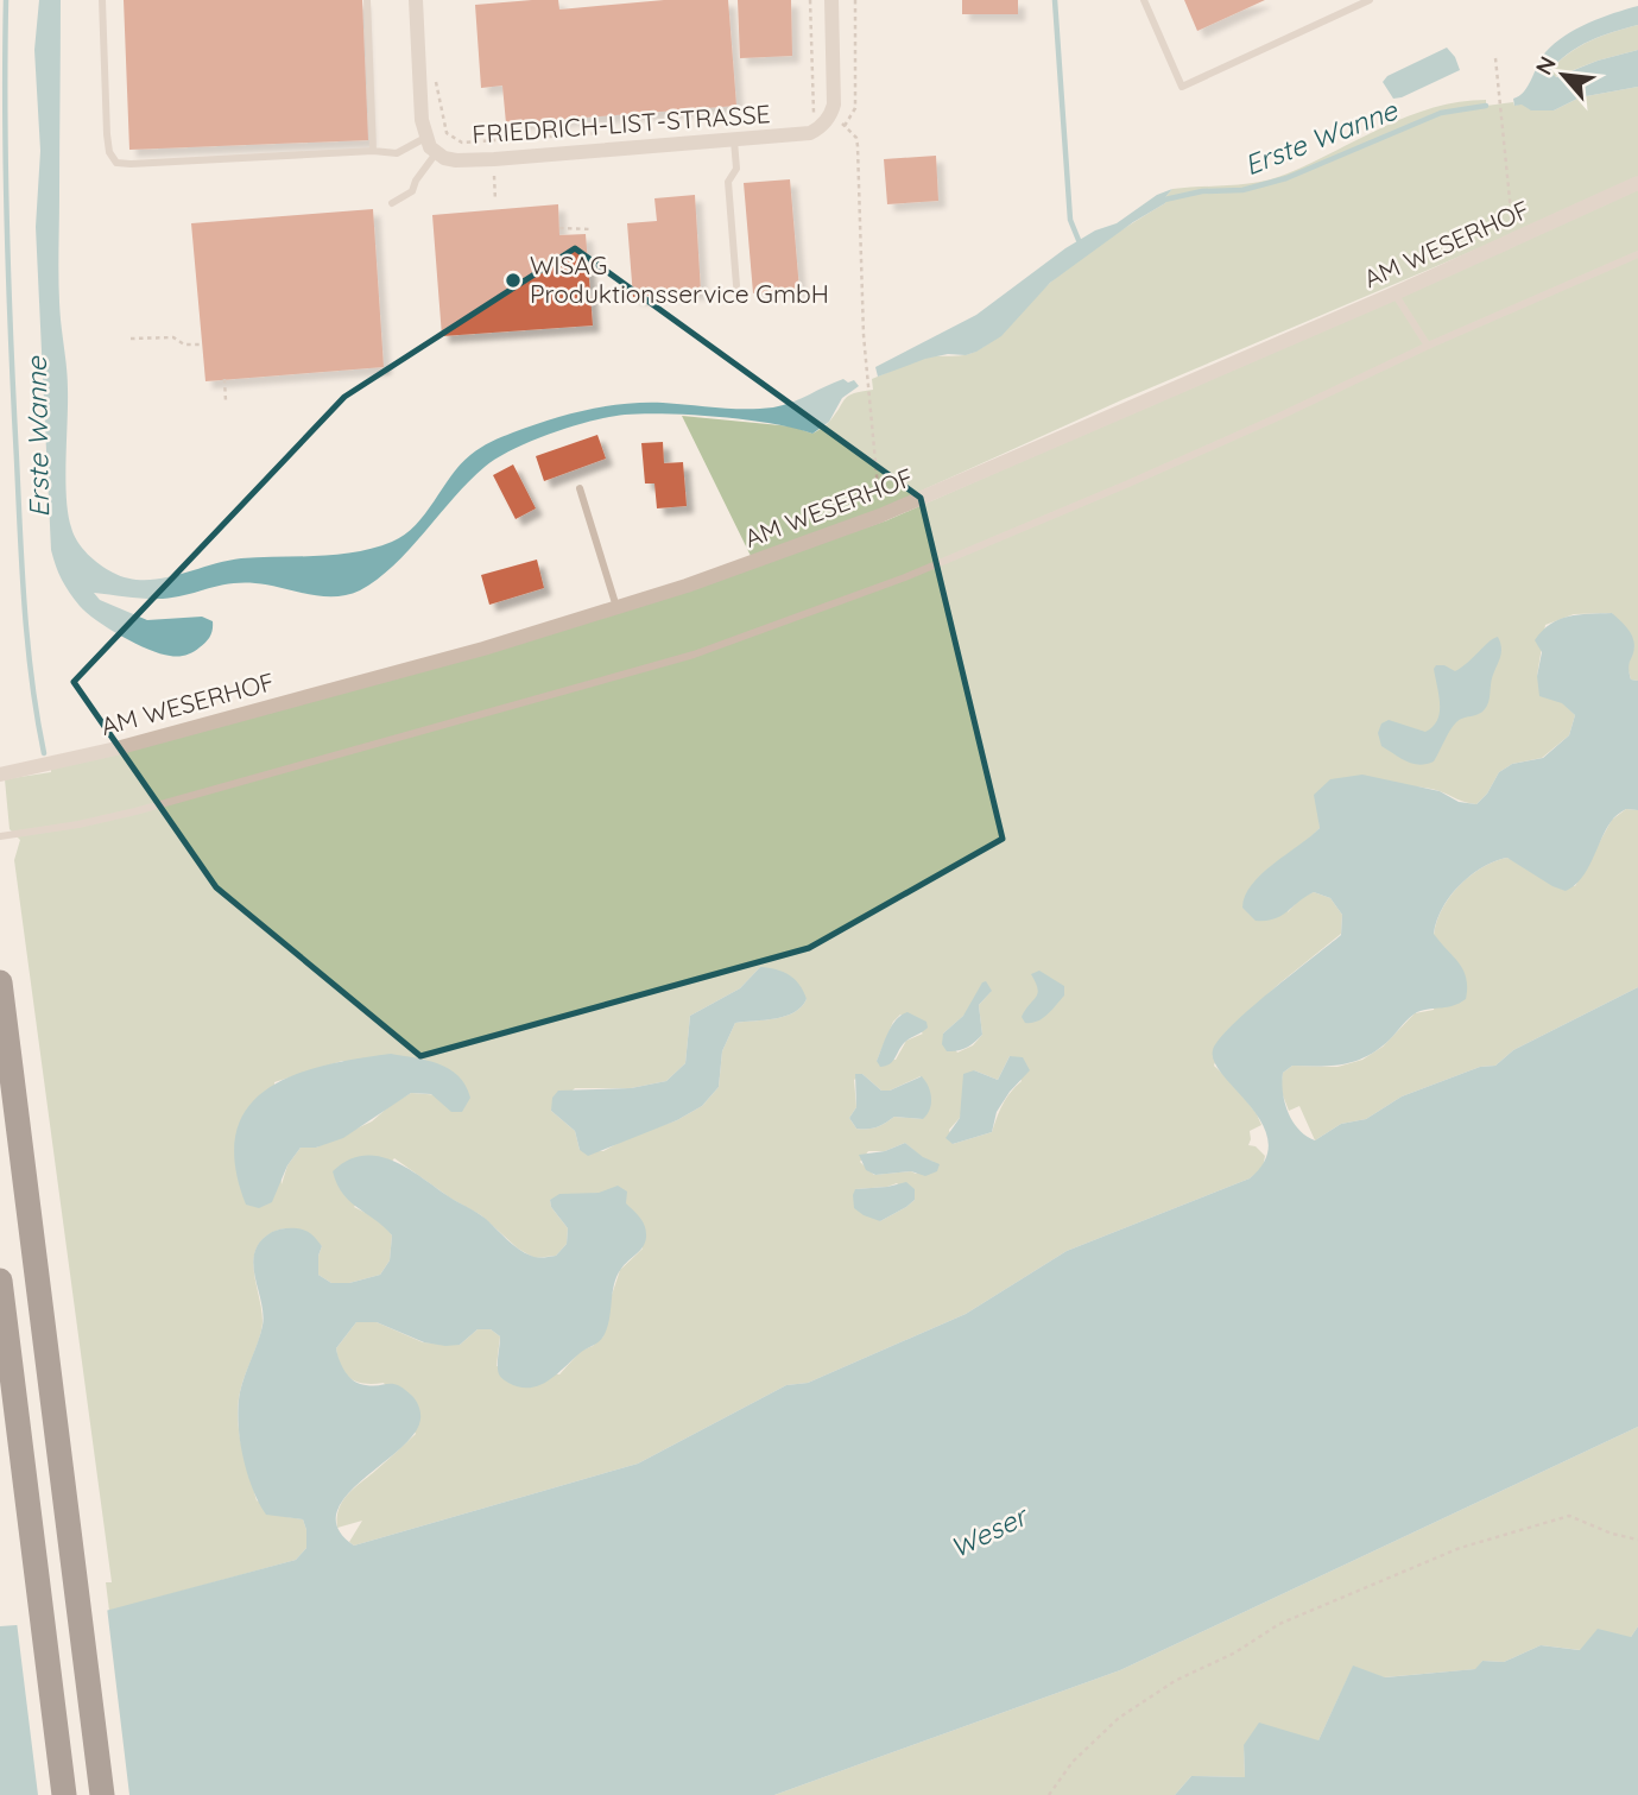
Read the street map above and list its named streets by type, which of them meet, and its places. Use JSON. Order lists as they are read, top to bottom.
{
  "streets": {
    "street": ["FRIEDRICH-LIST-STRASSE", "AM WESERHOF"]
  },
  "water": ["Erste Wanne", "Weser"],
  "places": ["WISAG Produktionsservice GmbH"],
  "north": "top left"
}
